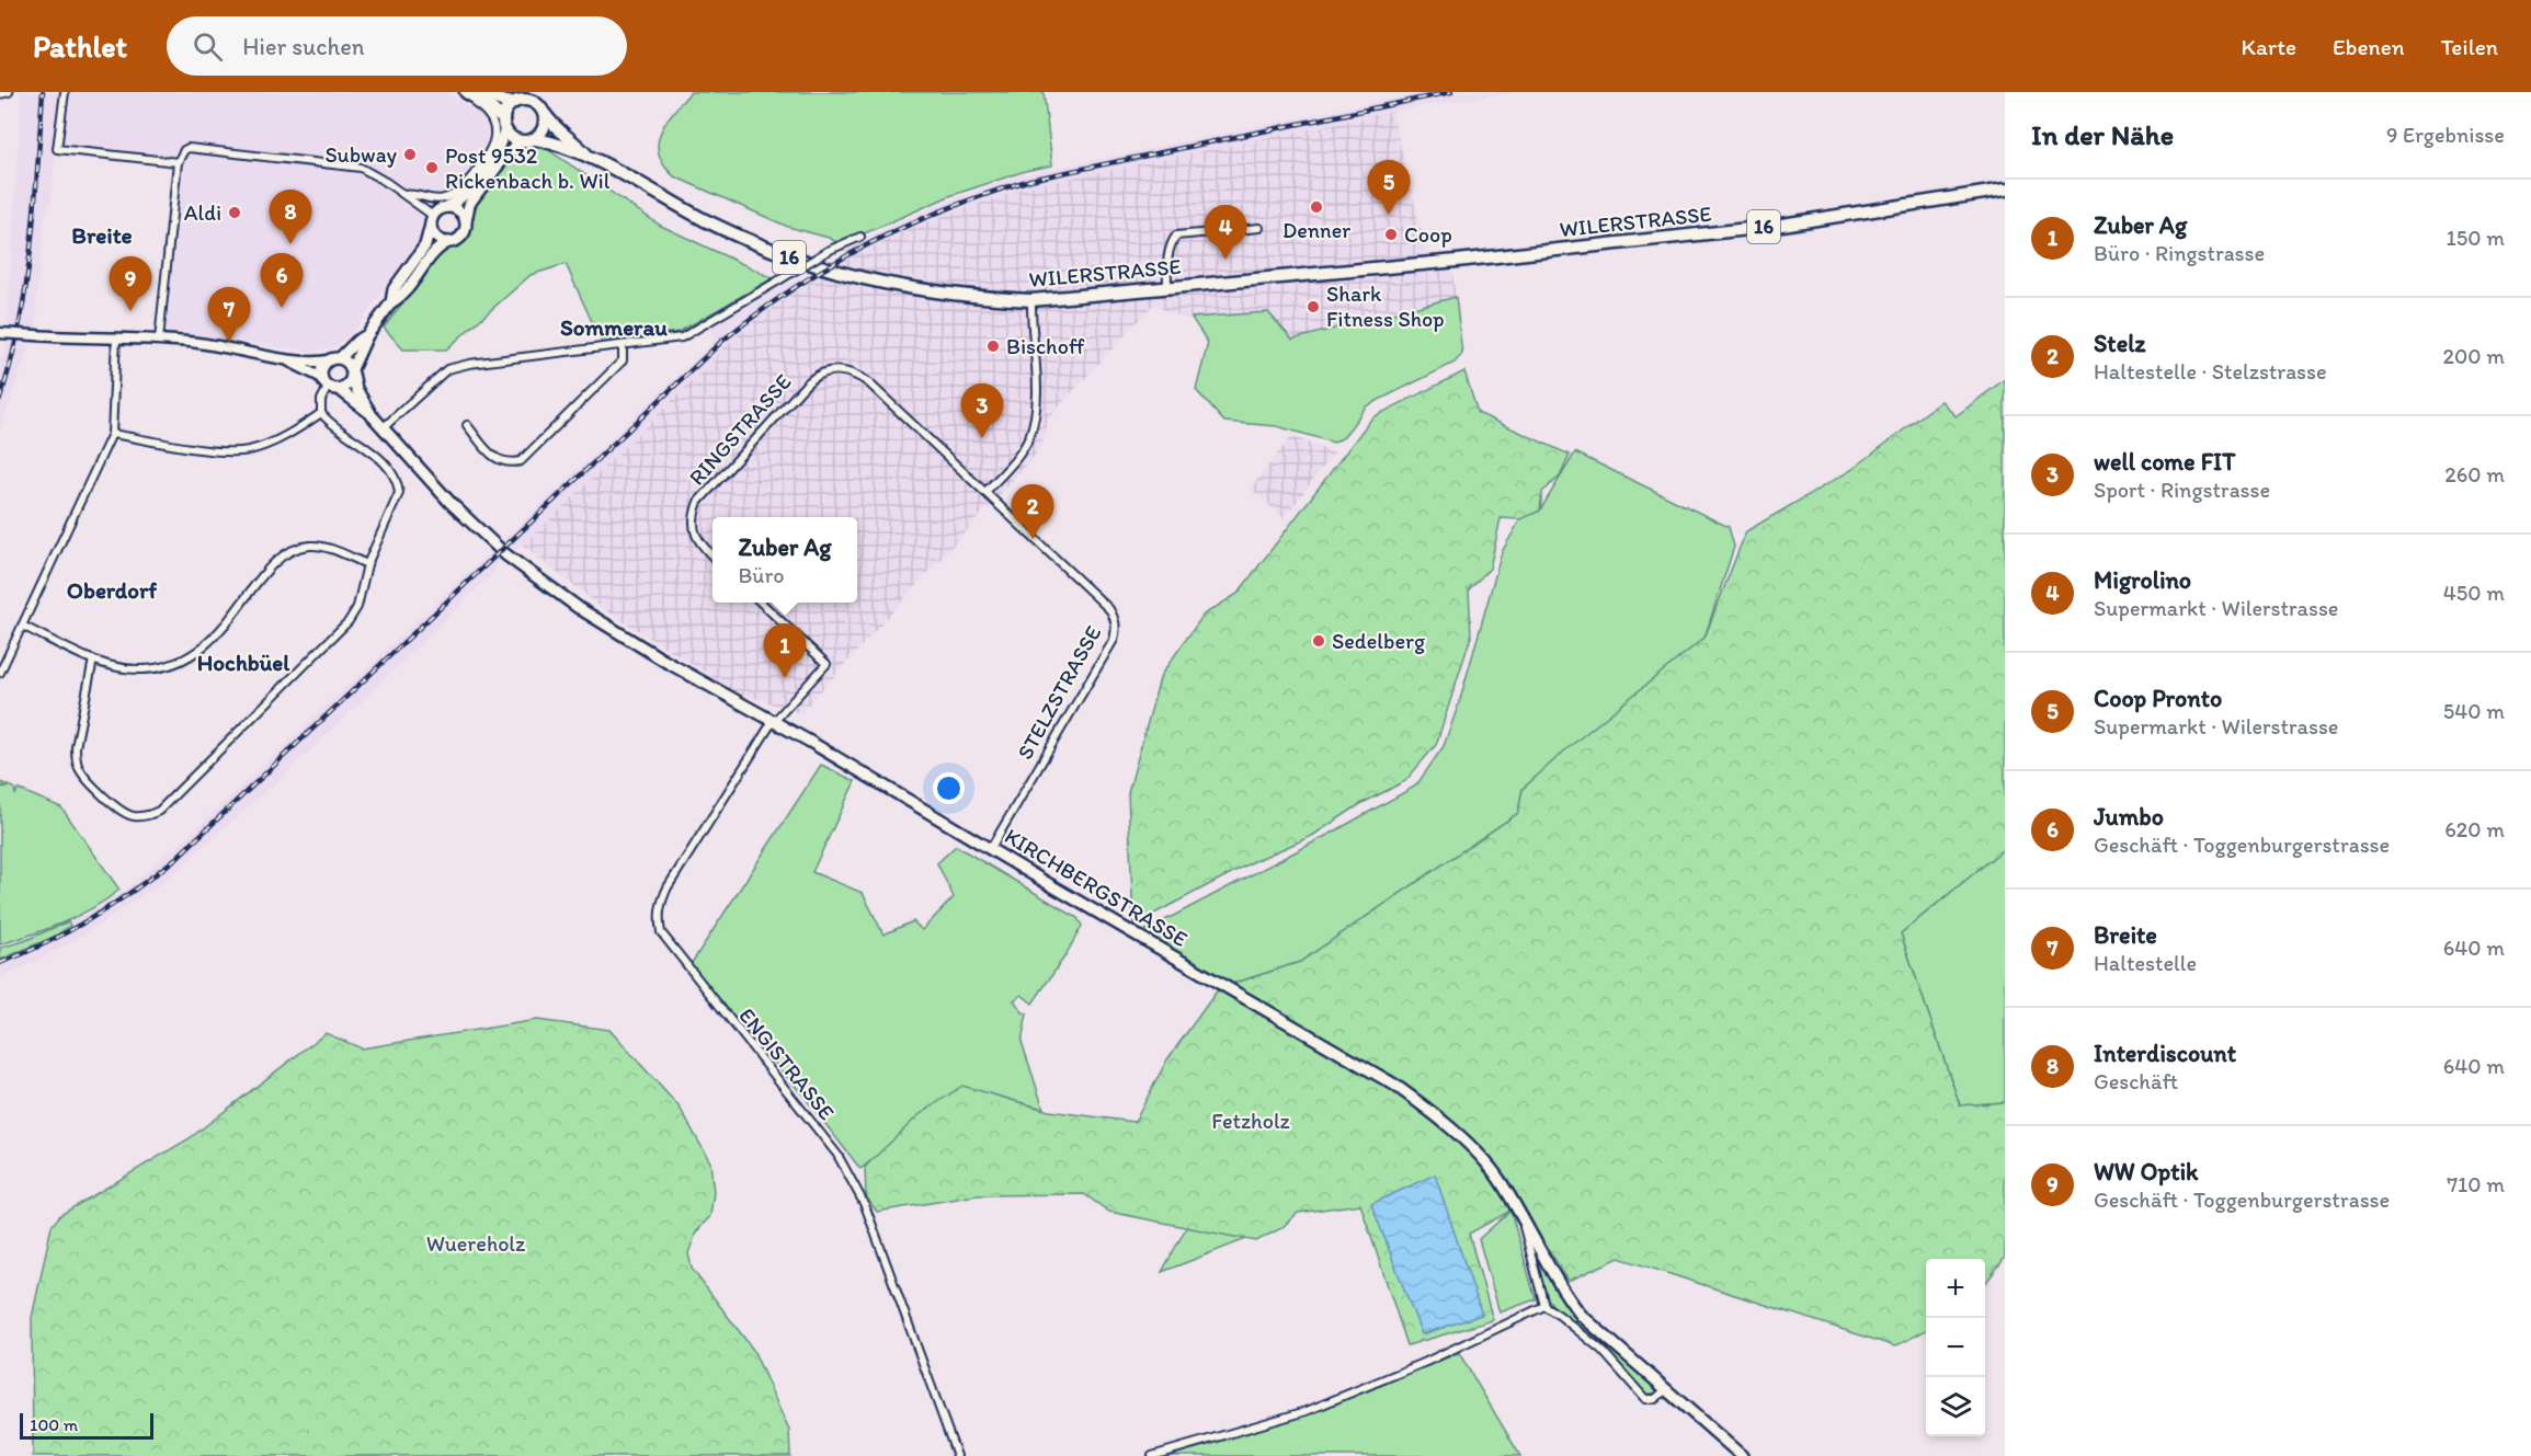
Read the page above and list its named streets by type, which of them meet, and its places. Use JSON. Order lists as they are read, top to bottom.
{
  "streets": {
    "main road": ["WILERSTRASSE", "16", "KIRCHBERGSTRASSE"],
    "street": ["RINGSTRASSE", "STELZSTRASSE", "ENGISTRASSE"]
  },
  "crossings": [
    ["RINGSTRASSE", "STELZSTRASSE"],
    ["STELZSTRASSE", "KIRCHBERGSTRASSE"],
    ["KIRCHBERGSTRASSE", "ENGISTRASSE"]
  ],
  "districts": [
    "Breite",
    "Sommerau",
    "Oberdorf",
    "Hochbüel"
  ],
  "parks": ["Fetzholz", "Wuereholz"],
  "places": [
    "Subway",
    "Post 9532 Rickenbach b. Wil",
    "Denner",
    "Aldi",
    "Coop",
    "Shark Fitness Shop",
    "Bischoff",
    "Sedelberg"
  ],
  "scale_bar": "100 m",
  "page": {
    "header": "Pathlet",
    "search": "Hier suchen",
    "nav": ["Karte", "Ebenen", "Teilen"],
    "heading": ["In der Nähe", "9 Ergebnisse"],
    "pins": [
      "5",
      "8",
      "4",
      "6",
      "9",
      "7",
      "3",
      "2",
      "1"
    ],
    "list": [
      {
        "mark": "1",
        "name": "Zuber Ag",
        "note": "Büro · Ringstrasse",
        "value": "150 m"
      },
      {
        "mark": "2",
        "name": "Stelz",
        "note": "Haltestelle · Stelzstrasse",
        "value": "200 m"
      },
      {
        "mark": "3",
        "name": "well come FIT",
        "note": "Sport · Ringstrasse",
        "value": "260 m"
      },
      {
        "mark": "4",
        "name": "Migrolino",
        "note": "Supermarkt · Wilerstrasse",
        "value": "450 m"
      },
      {
        "mark": "5",
        "name": "Coop Pronto",
        "note": "Supermarkt · Wilerstrasse",
        "value": "540 m"
      },
      {
        "mark": "6",
        "name": "Jumbo",
        "note": "Geschäft · Toggenburgerstrasse",
        "value": "620 m"
      },
      {
        "mark": "7",
        "name": "Breite",
        "note": "Haltestelle",
        "value": "640 m"
      },
      {
        "mark": "8",
        "name": "Interdiscount",
        "note": "Geschäft",
        "value": "640 m"
      },
      {
        "mark": "9",
        "name": "WW Optik",
        "note": "Geschäft · Toggenburgerstrasse",
        "value": "710 m"
      }
    ],
    "popup": ["Zuber Ag", "Büro"],
    "map_buttons": ["+", "−"],
    "scale": "100 m"
  }
}
